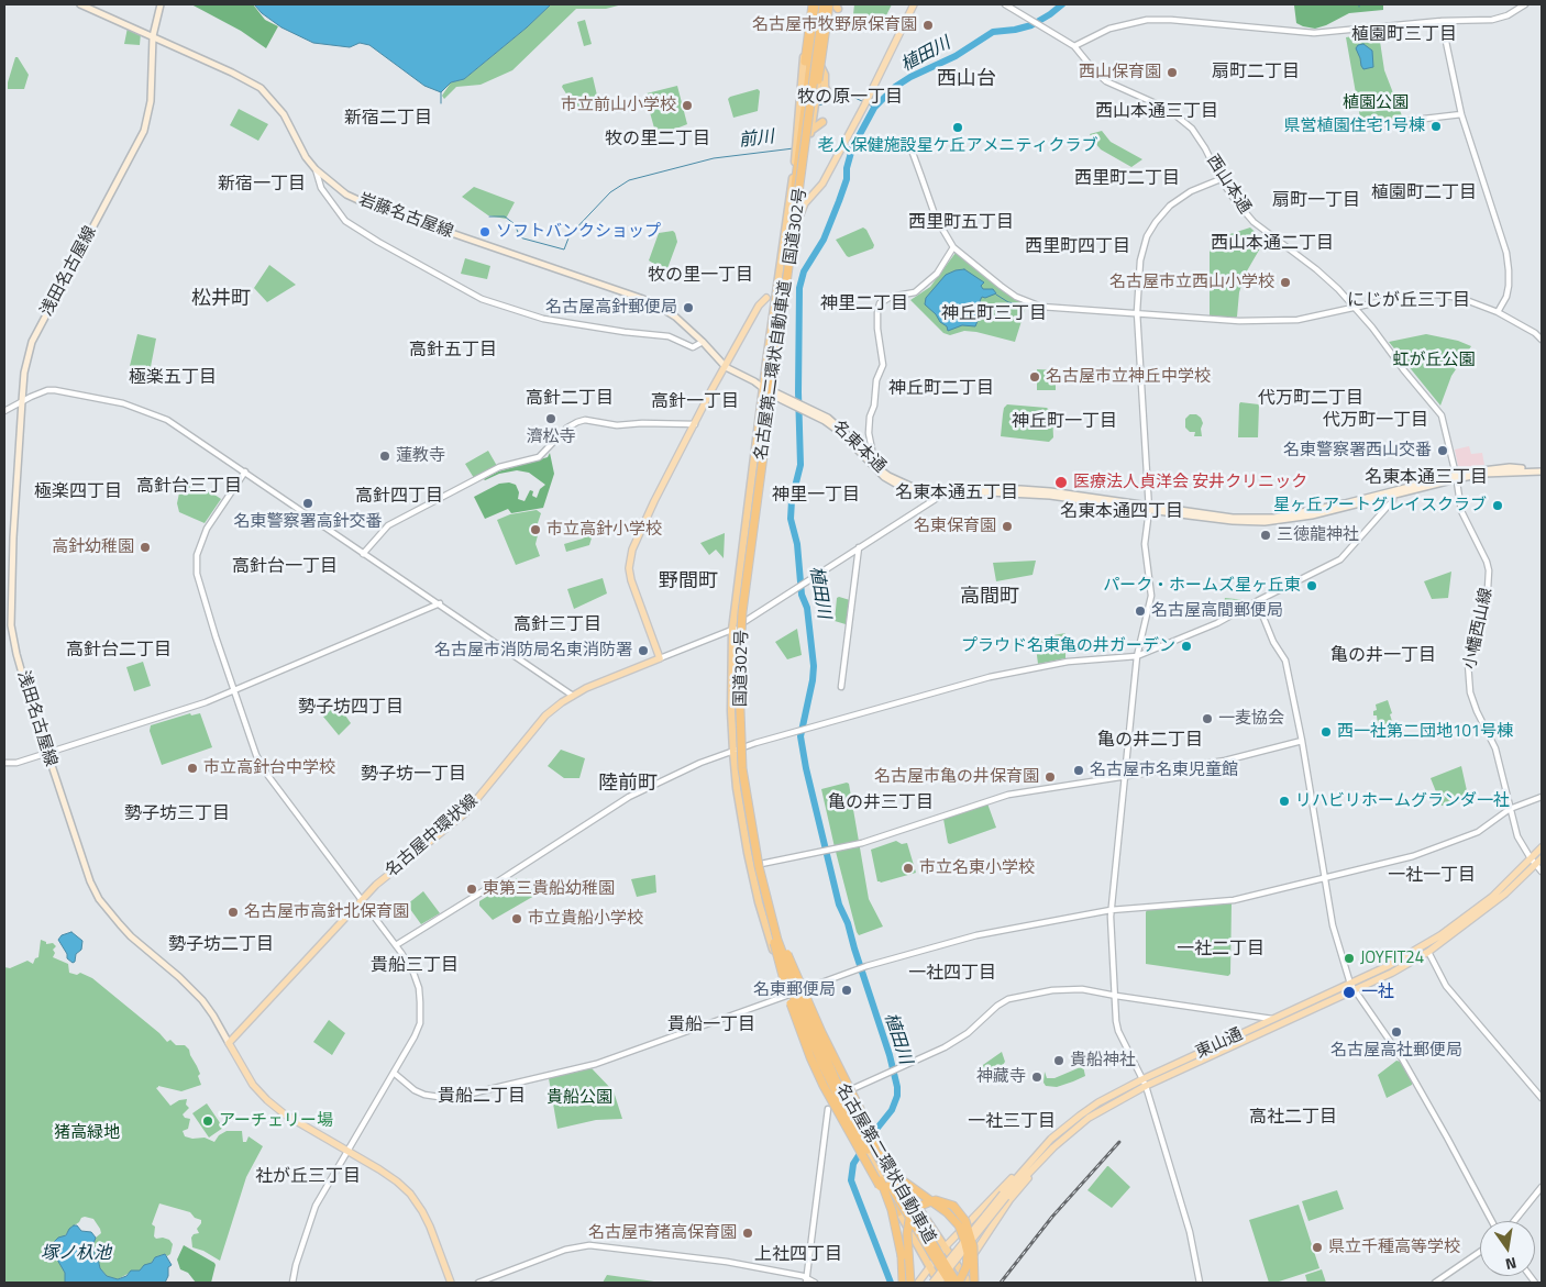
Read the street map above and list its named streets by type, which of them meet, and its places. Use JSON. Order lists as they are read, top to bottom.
{
  "streets": {
    "highway": ["国道302号", "名古屋第二環状自動車道"],
    "main road": [
      "岩藤名古屋線",
      "浅田名古屋線",
      "名東本通",
      "名古屋中環状線",
      "東山通"
    ],
    "street": ["西山本通", "小幡西山線"]
  },
  "crossings": [
    ["西山本通", "名東本通"],
    ["西山本通", "小幡西山線"],
    ["岩藤名古屋線", "国道302号"],
    ["岩藤名古屋線", "浅田名古屋線"],
    ["岩藤名古屋線", "名東本通"],
    ["国道302号", "名古屋第二環状自動車道"],
    ["国道302号", "名東本通"],
    ["国道302号", "東山通"],
    ["浅田名古屋線", "名古屋中環状線"],
    ["名東本通", "小幡西山線"],
    ["小幡西山線", "東山通"]
  ],
  "districts": [
    "植園町三丁目",
    "扇町二丁目",
    "西山台",
    "牧の原一丁目",
    "西山本通三丁目",
    "新宿二丁目",
    "牧の里二丁目",
    "西里町二丁目",
    "新宿一丁目",
    "植園町二丁目",
    "扇町一丁目",
    "西里町五丁目",
    "西山本通二丁目",
    "西里町四丁目",
    "牧の里一丁目",
    "松井町",
    "にじが丘三丁目",
    "神里二丁目",
    "神丘町三丁目",
    "高針五丁目",
    "極楽五丁目",
    "神丘町二丁目",
    "高針二丁目",
    "代万町二丁目",
    "高針一丁目",
    "代万町一丁目",
    "神丘町一丁目",
    "名東本通三丁目",
    "高針台三丁目",
    "極楽四丁目",
    "名東本通五丁目",
    "神里一丁目",
    "高針四丁目",
    "名東本通四丁目",
    "高針台一丁目",
    "野間町",
    "高間町",
    "高針三丁目",
    "高針台二丁目",
    "亀の井一丁目",
    "勢子坊四丁目",
    "亀の井二丁目",
    "勢子坊一丁目",
    "陸前町",
    "亀の井三丁目",
    "勢子坊三丁目",
    "一社一丁目",
    "勢子坊二丁目",
    "一社二丁目",
    "貴船三丁目",
    "一社四丁目",
    "貴船一丁目",
    "貴船二丁目",
    "高社二丁目",
    "一社三丁目",
    "社が丘三丁目",
    "上社四丁目"
  ],
  "water": ["植田川", "前川", "塚ノ杁池"],
  "parks": [
    "植園公園",
    "虹が丘公園",
    "貴船公園",
    "猪高緑地"
  ],
  "places": [
    "名古屋市牧野原保育園",
    "西山保育園",
    "市立前山小学校",
    "県営植園住宅1号棟",
    "老人保健施設星ケ丘アメニティクラブ",
    "ソフトバンクショップ",
    "名古屋市立西山小学校",
    "名古屋高針郵便局",
    "名古屋市立神丘中学校",
    "濟松寺",
    "名東警察署西山交番",
    "蓮教寺",
    "医療法人貞洋会 安井クリニック",
    "名東警察署高針交番",
    "星ヶ丘アートグレイスクラブ",
    "名東保育園",
    "市立高針小学校",
    "三徳龍神社",
    "高針幼稚園",
    "パーク・ホームズ星ヶ丘東",
    "名古屋高間郵便局",
    "プラウド名東亀の井ガーデン",
    "名古屋市消防局名東消防署",
    "一麦協会",
    "西一社第二団地101号棟",
    "市立高針台中学校",
    "名古屋市名東児童館",
    "名古屋市亀の井保育園",
    "リハビリホームグランダ一社",
    "市立名東小学校",
    "東第三貴船幼稚園",
    "名古屋市高針北保育園",
    "市立貴船小学校",
    "JOYFIT24",
    "名東郵便局",
    "一社",
    "名古屋高社郵便局",
    "貴船神社",
    "神藏寺",
    "アーチェリー場",
    "名古屋市猪高保育園",
    "県立千種高等学校"
  ],
  "north": "bottom"
}
